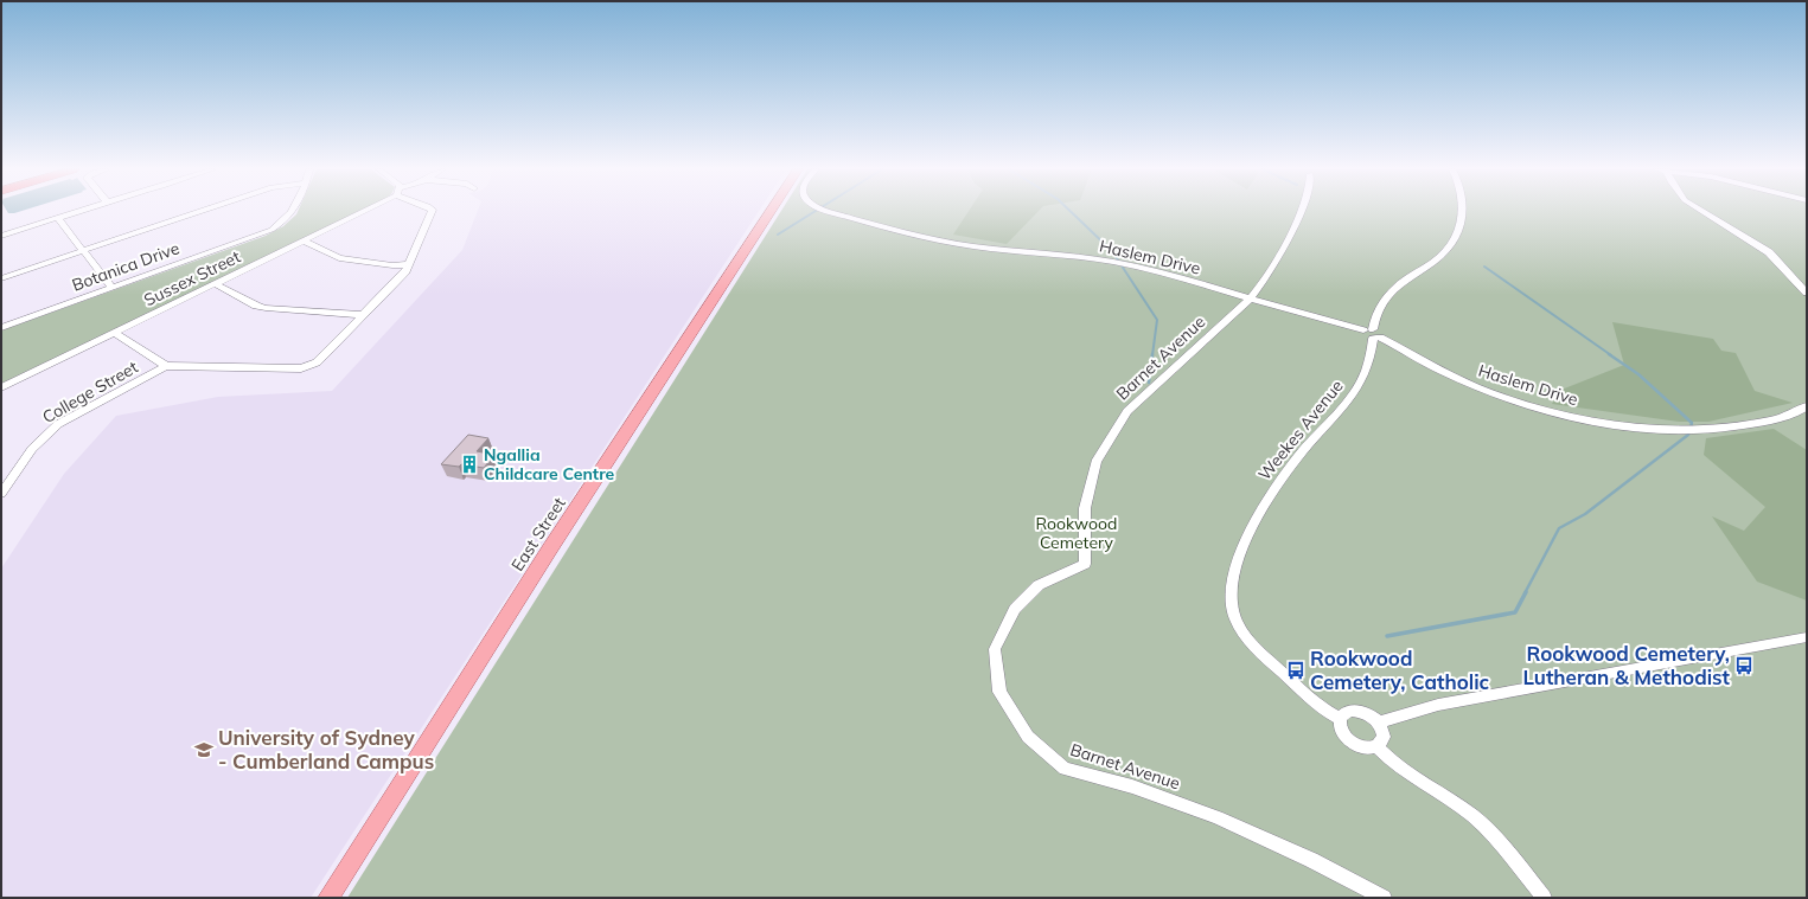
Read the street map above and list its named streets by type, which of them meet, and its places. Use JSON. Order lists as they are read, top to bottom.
{
  "streets": {
    "main road": ["East Street"],
    "street": [
      "Haslem Drive",
      "Botanica Drive",
      "Sussex Street",
      "Barnet Avenue",
      "College Street",
      "Weekes Avenue"
    ]
  },
  "crossings": [
    ["Haslem Drive", "Barnet Avenue"],
    ["Haslem Drive", "Weekes Avenue"]
  ],
  "parks": ["Rookwood Cemetery"],
  "places": {
    "building": ["Ngallia Childcare Centre"],
    "bus stop": ["Rookwood Cemetery, Lutheran & Methodist", "Rookwood Cemetery, Catholic"],
    "school or university": ["University of Sydney - Cumberland Campus"]
  }
}
